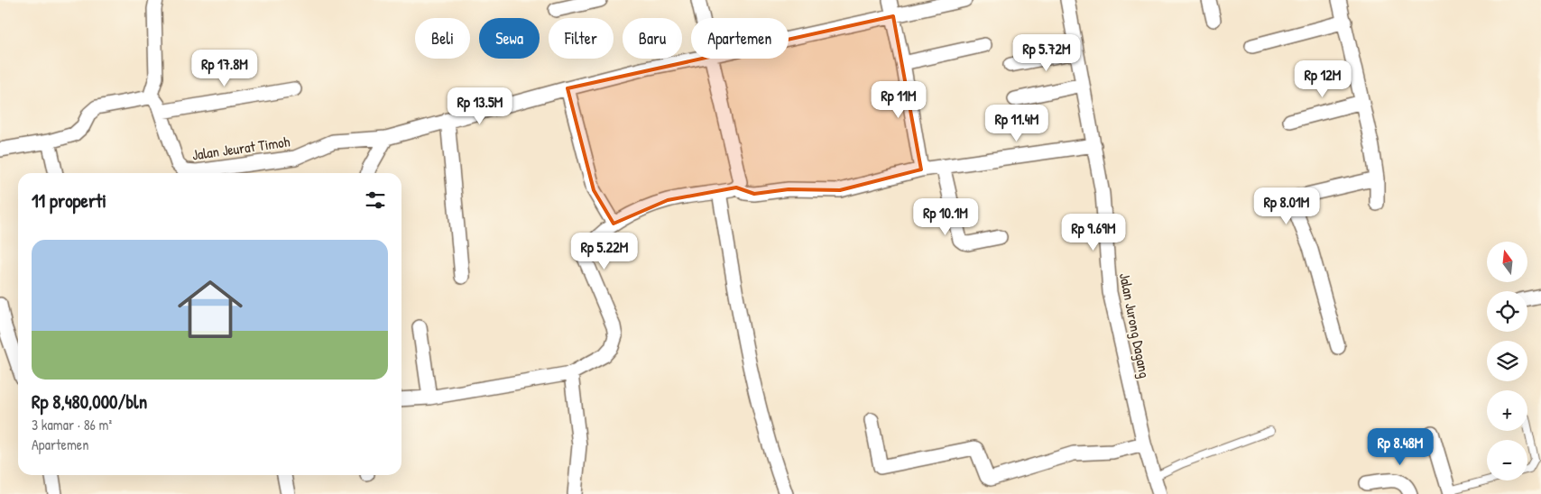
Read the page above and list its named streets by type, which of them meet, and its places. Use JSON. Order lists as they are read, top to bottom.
{
  "streets": {
    "street": ["Jalan Jeurat Timoh", "Jalan Jurong Dagang"]
  },
  "north": "top",
  "page": {
    "chip": [
      "Beli",
      "Sewa",
      "Filter",
      "Baru",
      "Apartemen"
    ],
    "price": [
      "Rp 5.72M",
      "Rp 17.8M",
      "Rp 12M",
      "Rp 11M",
      "Rp 13.5M",
      "Rp 11.4M",
      "Rp 8.01M",
      "Rp 10.1M",
      "Rp 9.69M",
      "Rp 5.22M",
      "Rp 8.48M"
    ],
    "heading": "11 properti",
    "list": [
      {
        "name": "Rp 8,480,000/bln",
        "note": "3 kamar · 86 m² · Apartemen"
      }
    ],
    "map_buttons": ["+", "−"]
  }
}
